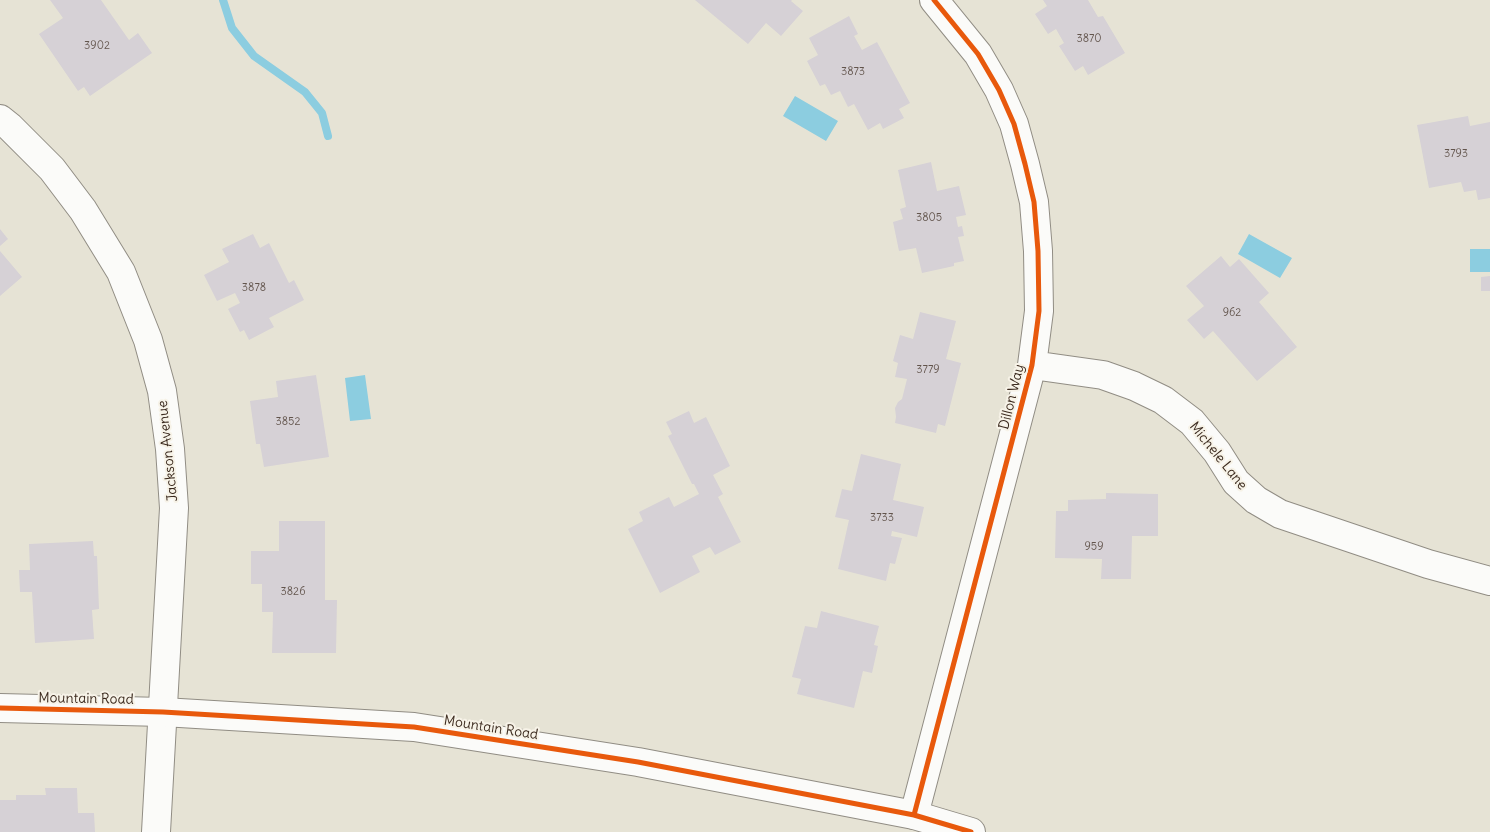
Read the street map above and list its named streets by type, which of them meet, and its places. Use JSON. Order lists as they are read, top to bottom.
{
  "streets": {
    "street": [
      "Dillon Way",
      "Jackson Avenue",
      "Michele Lane",
      "Mountain Road"
    ]
  },
  "crossings": [
    ["Dillon Way", "Michele Lane"],
    ["Dillon Way", "Mountain Road"],
    ["Jackson Avenue", "Mountain Road"]
  ],
  "house_numbers": [
    "3870",
    "3902",
    "3873",
    "3793",
    "3805",
    "3878",
    "962",
    "3779",
    "3852",
    "3733",
    "959",
    "3826"
  ]
}
